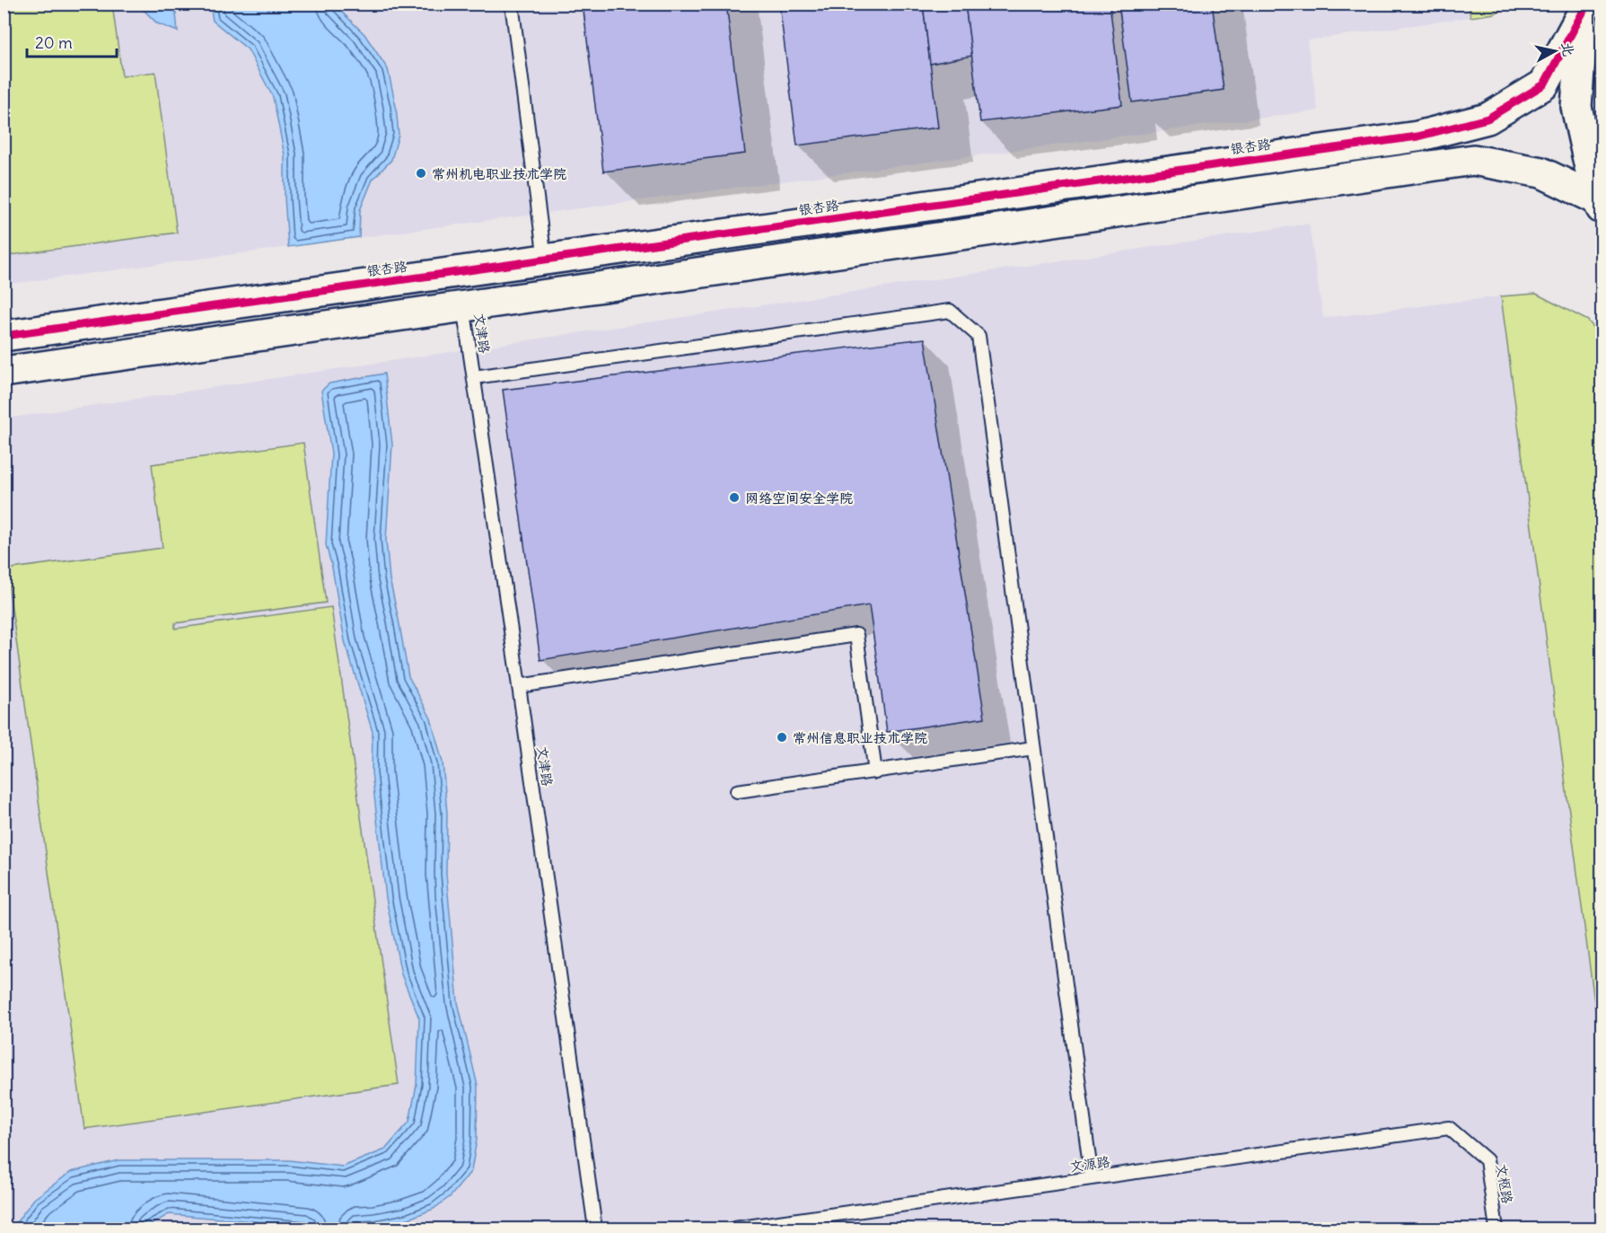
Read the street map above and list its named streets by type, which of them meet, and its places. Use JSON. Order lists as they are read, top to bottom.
{
  "streets": {
    "street": ["银杏路"],
    "lane": ["文津路", "文源路", "文枢路"]
  },
  "crossings": [
    ["文源路", "文枢路"]
  ],
  "places": ["常州机电职业技术学院", "网络空间安全学院", "常州信息职业技术学院"],
  "scale_bar": "20 m",
  "north": "right"
}
